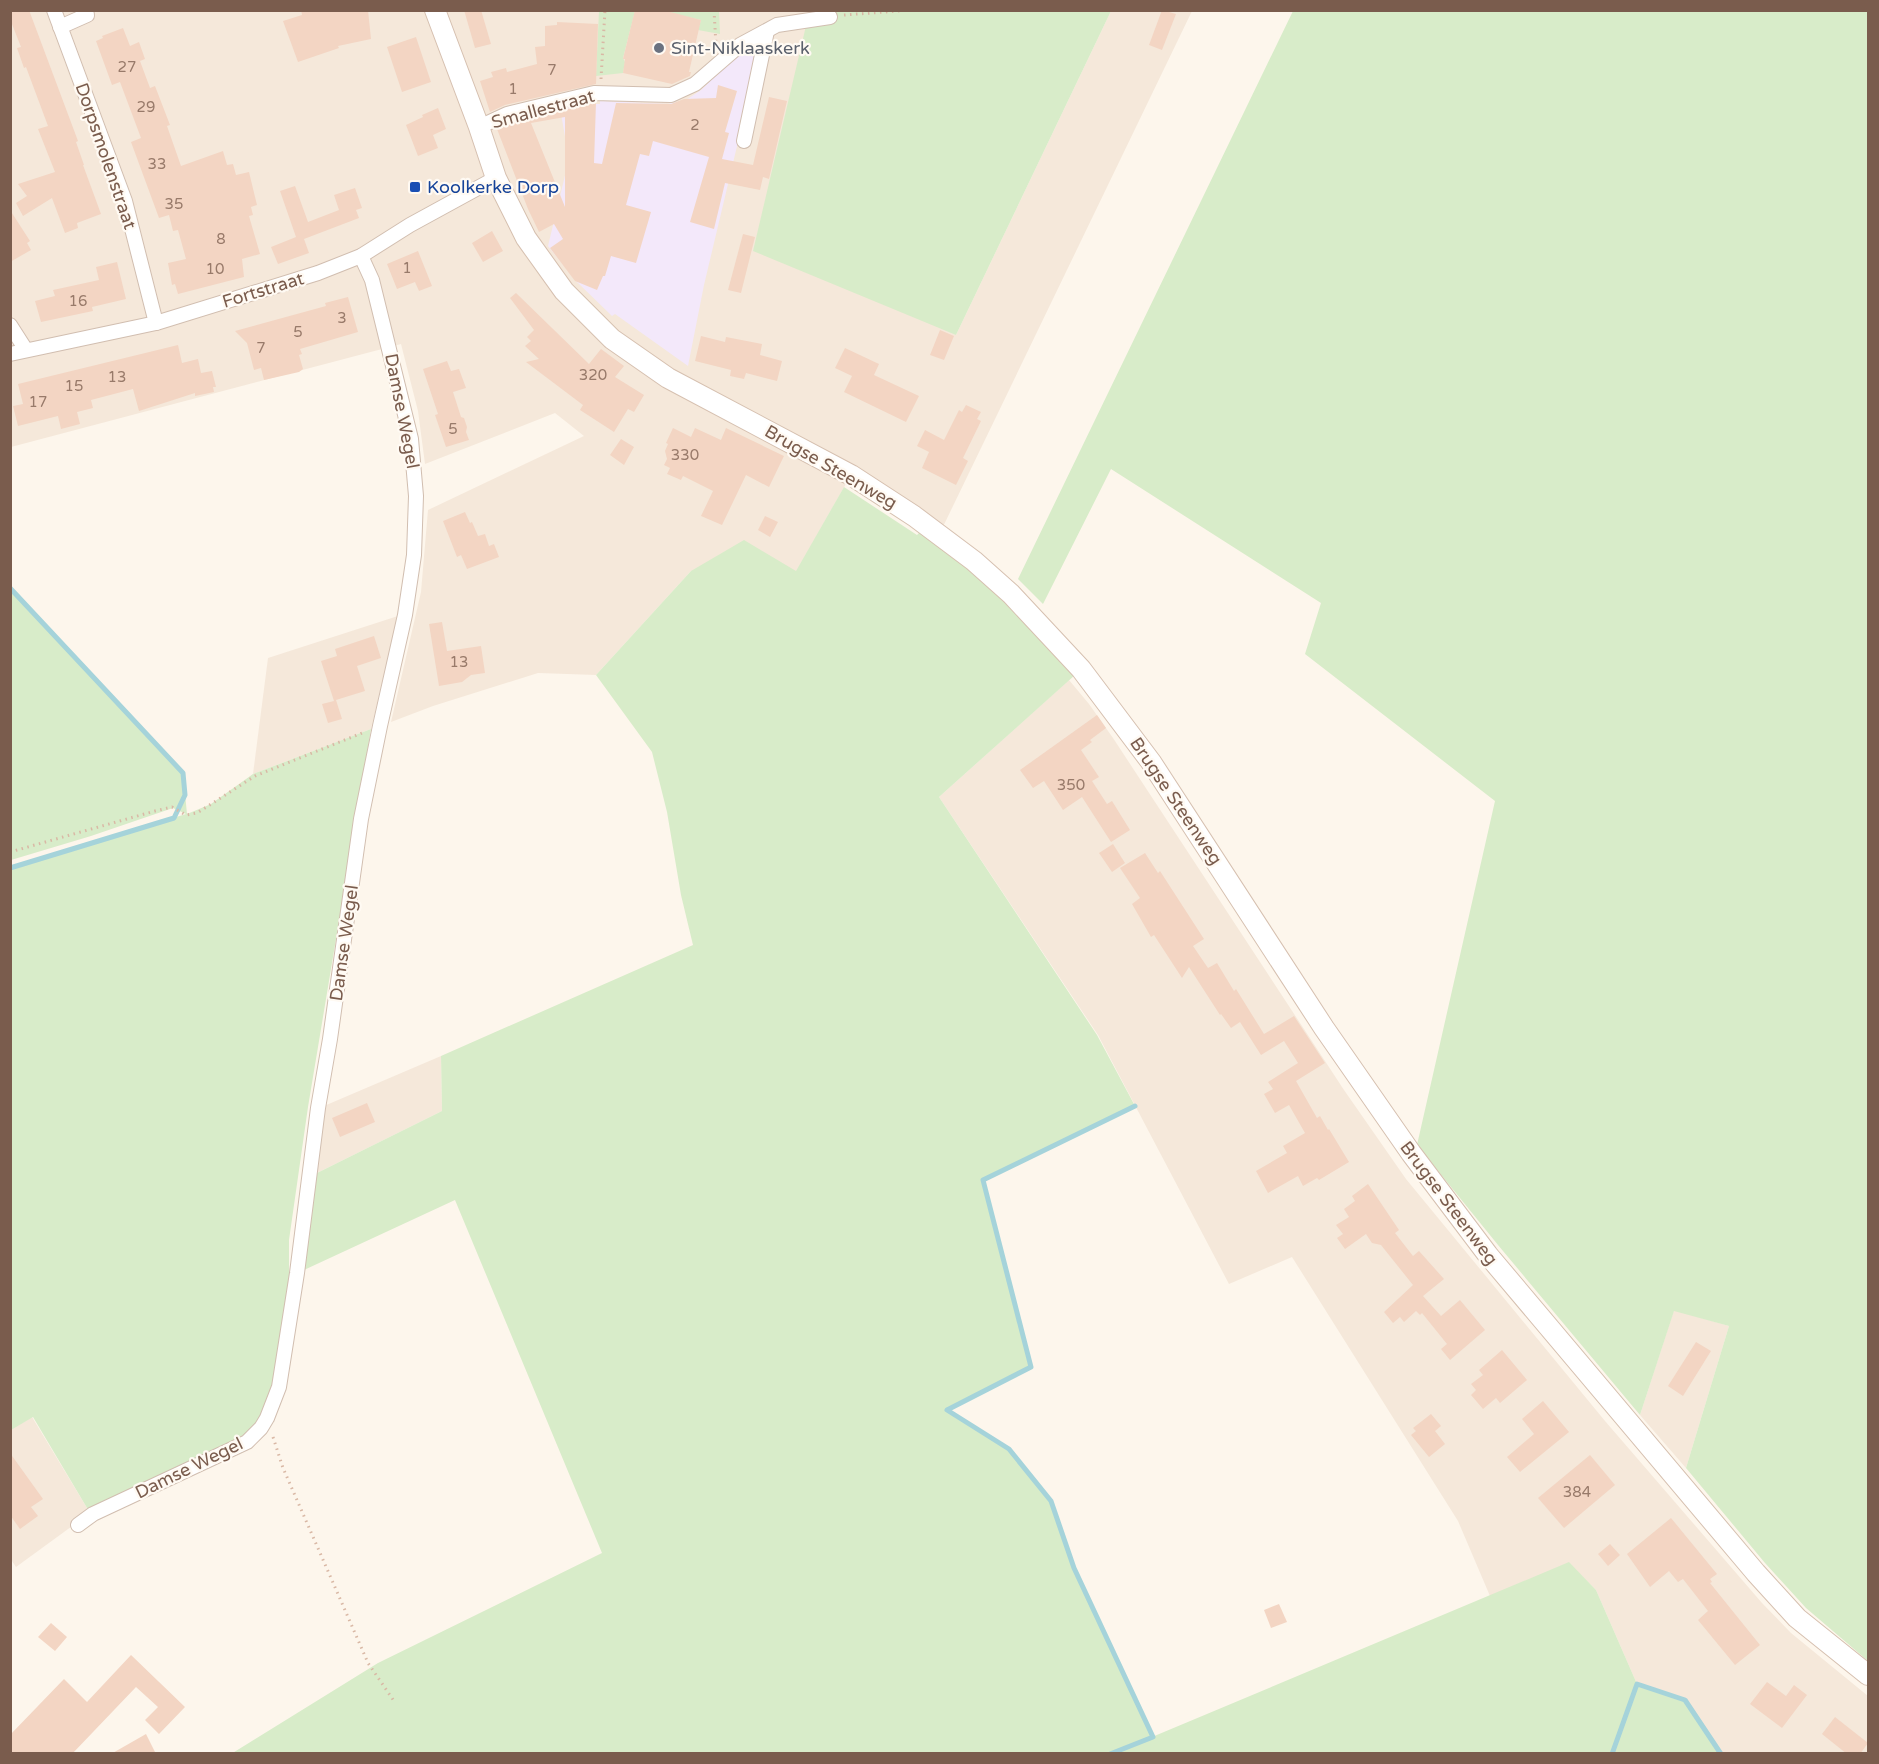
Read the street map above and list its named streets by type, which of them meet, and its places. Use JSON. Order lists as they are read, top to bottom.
{
  "streets": {
    "main road": ["Brugse Steenweg"],
    "street": [
      "Smallestraat",
      "Dorpsmolenstraat",
      "Fortstraat",
      "Damse Wegel"
    ]
  },
  "crossings": [
    ["Smallestraat", "Brugse Steenweg"],
    ["Dorpsmolenstraat", "Fortstraat"],
    ["Fortstraat", "Damse Wegel"],
    ["Fortstraat", "Brugse Steenweg"]
  ],
  "places": {
    "other": ["Sint-Niklaaskerk"],
    "transit": ["Koolkerke Dorp"]
  },
  "house_numbers": [
    "27",
    "7",
    "1",
    "29",
    "2",
    "33",
    "35",
    "8",
    "1",
    "10",
    "16",
    "3",
    "5",
    "7",
    "320",
    "13",
    "15",
    "17",
    "5",
    "330",
    "13",
    "350",
    "384"
  ]
}
